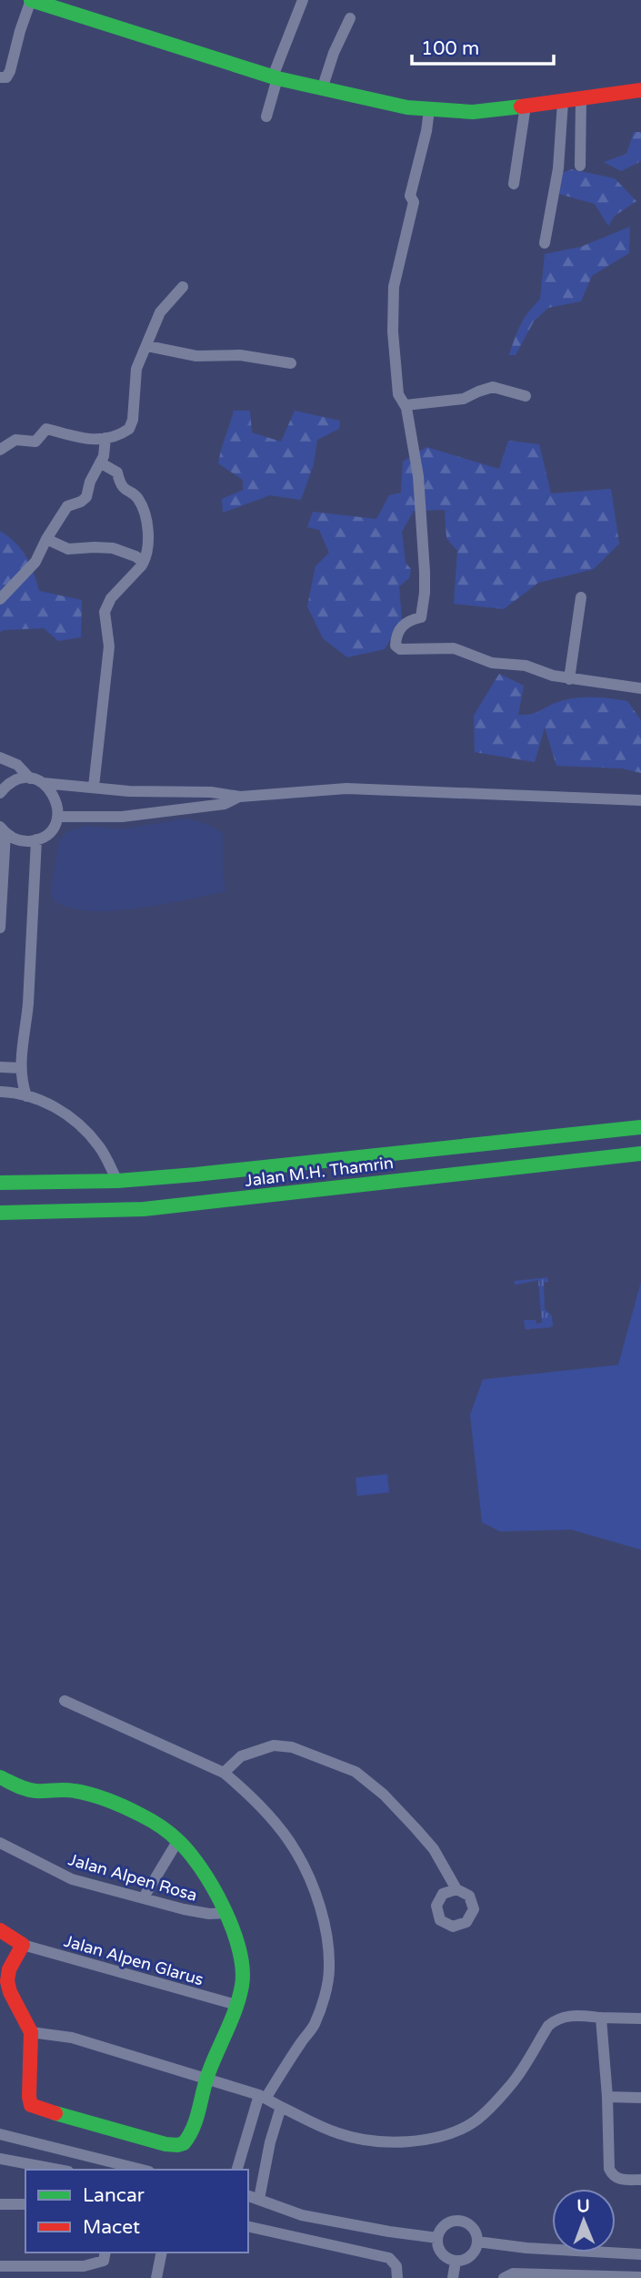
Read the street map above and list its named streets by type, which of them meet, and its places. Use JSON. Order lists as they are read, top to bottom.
{
  "streets": {
    "main road": ["Jalan M.H. Thamrin"],
    "street": ["Jalan Alpen Rosa", "Jalan Alpen Glarus"]
  },
  "legend": ["Lancar", "Macet"],
  "scale_bar": "100 m",
  "north": "top"
}
